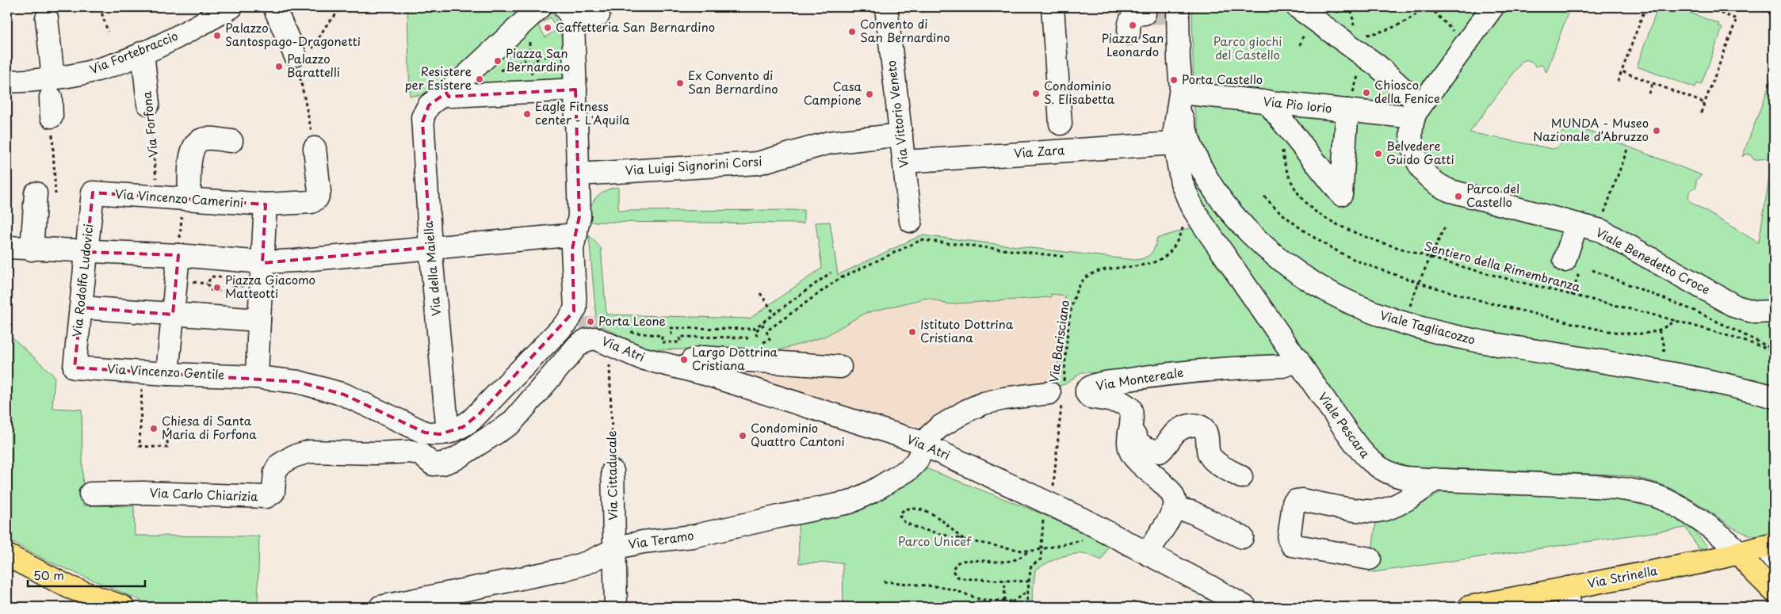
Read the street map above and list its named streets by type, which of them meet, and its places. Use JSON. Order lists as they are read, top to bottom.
{
  "streets": {
    "main road": ["Viale Pescara", "Via Strinella"],
    "street": [
      "Via Fortebraccio",
      "Via Pio Iorio",
      "Via Vittorio Veneto",
      "Via Forfona",
      "Via Zara",
      "Via Luigi Signorini Corsi",
      "Via Vincenzo Camerini",
      "Viale Benedetto Croce",
      "Via della Maiella",
      "Via Rodolfo Ludovici",
      "Viale Tagliacozzo",
      "Via Atri",
      "Via Vincenzo Gentile",
      "Via Montereale",
      "Via Cittaducale",
      "Via Carlo Chiarizia",
      "Via Teramo"
    ],
    "path": ["Sentiero della Rimembranza", "Via Barisciano"]
  },
  "crossings": [
    ["Via Fortebraccio", "Via Forfona"],
    ["Via Pio Iorio", "Viale Benedetto Croce"],
    ["Via Pio Iorio", "Viale Tagliacozzo"],
    ["Via Vittorio Veneto", "Via Zara"],
    ["Via Vittorio Veneto", "Via Luigi Signorini Corsi"],
    ["Via Forfona", "Via Vincenzo Camerini"],
    ["Via Zara", "Viale Tagliacozzo"],
    ["Via Zara", "Viale Pescara"],
    ["Via Vincenzo Camerini", "Via Rodolfo Ludovici"],
    ["Via della Maiella", "Via Vincenzo Gentile"],
    ["Via Rodolfo Ludovici", "Via Vincenzo Gentile"],
    ["Viale Tagliacozzo", "Viale Pescara"],
    ["Via Barisciano", "Via Atri"],
    ["Via Barisciano", "Viale Pescara"],
    ["Via Barisciano", "Via Teramo"],
    ["Via Atri", "Via Cittaducale"],
    ["Via Atri", "Via Carlo Chiarizia"],
    ["Via Atri", "Via Teramo"],
    ["Via Montereale", "Viale Pescara"],
    ["Viale Pescara", "Via Strinella"],
    ["Via Cittaducale", "Via Carlo Chiarizia"],
    ["Via Cittaducale", "Via Teramo"]
  ],
  "parks": ["Parco giochi del Castello", "Parco Unicef"],
  "places": [
    "Piazza San Leonardo",
    "Caffetteria San Bernardino",
    "Convento di San Bernardino",
    "Palazzo Santospago-Dragonetti",
    "Piazza San Bernardino",
    "Palazzo Barattelli",
    "Resistere per Esistere",
    "Porta Castello",
    "Ex Convento di San Bernardino",
    "Chiosco della Fenice",
    "Condominio S. Elisabetta",
    "Casa Campione",
    "Eagle Fitness center - L'Aquila",
    "MUNDA - Museo Nazionale d’Abruzzo",
    "Belvedere Guido Gatti",
    "Parco del Castello",
    "Piazza Giacomo Matteotti",
    "Porta Leone",
    "Istituto Dottrina Cristiana",
    "Largo Dottrina Cristiana",
    "Chiesa di Santa Maria di Forfona",
    "Condominio Quattro Cantoni"
  ],
  "scale_bar": "50 m"
}
